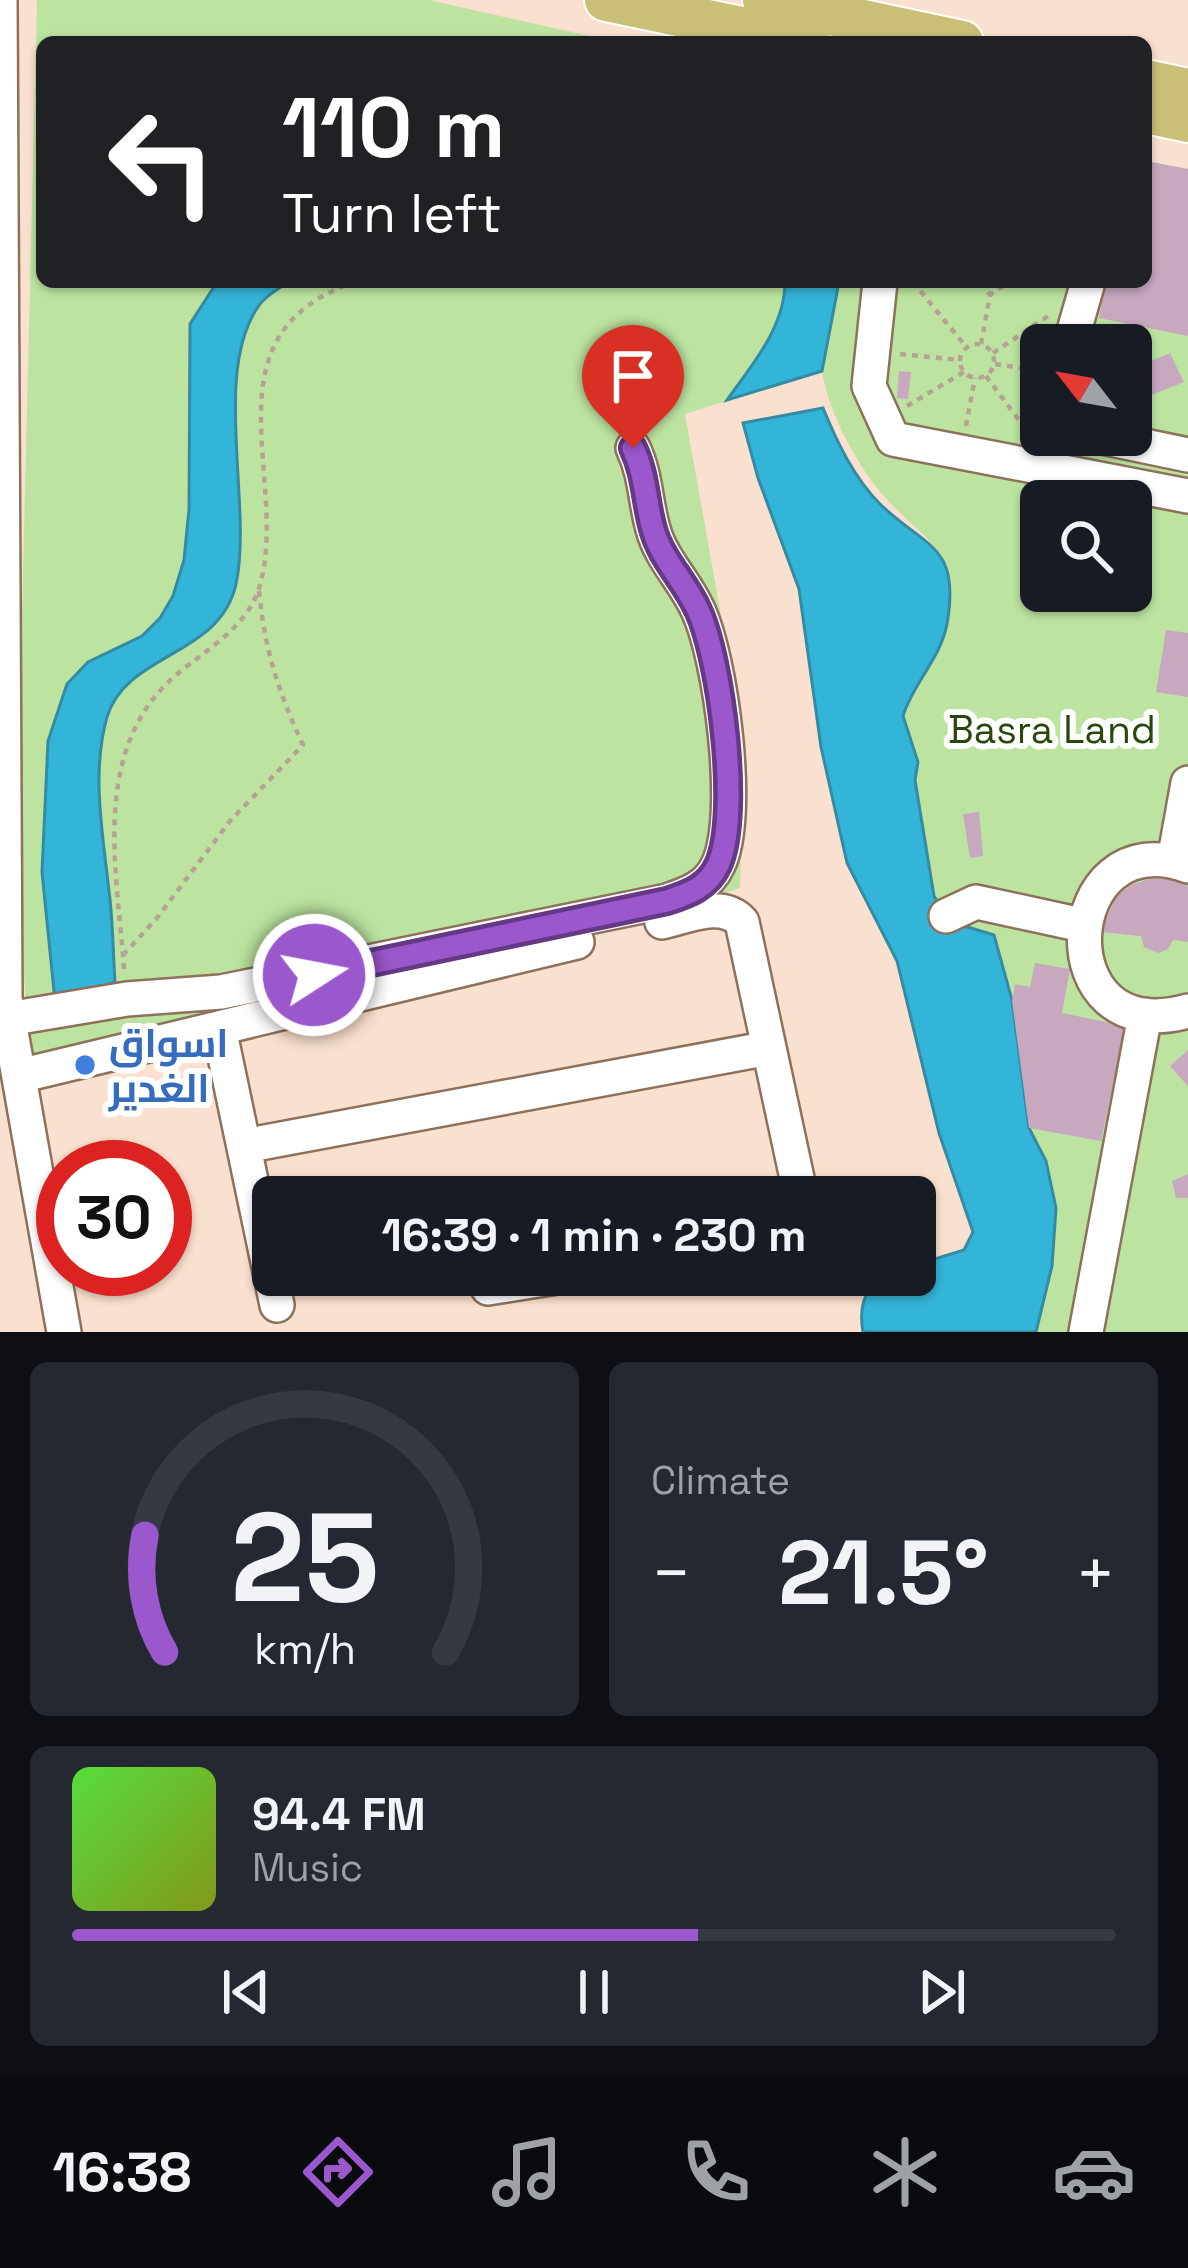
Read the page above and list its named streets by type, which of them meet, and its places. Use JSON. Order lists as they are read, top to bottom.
{
  "parks": ["Basra Land"],
  "places": ["اسواق الغدير"],
  "north": "top left",
  "page": {
    "turn": ["110 m", "Turn left"],
    "limit": "30",
    "trip": "16:39 · 1 min · 230 m",
    "tile": "Climate",
    "heat": ["−", "21.5°", "+"],
    "song": ["94.4 FM", "Music"],
    "tabs": "16:38",
    "gauge": ["25", "km/h"]
  }
}
